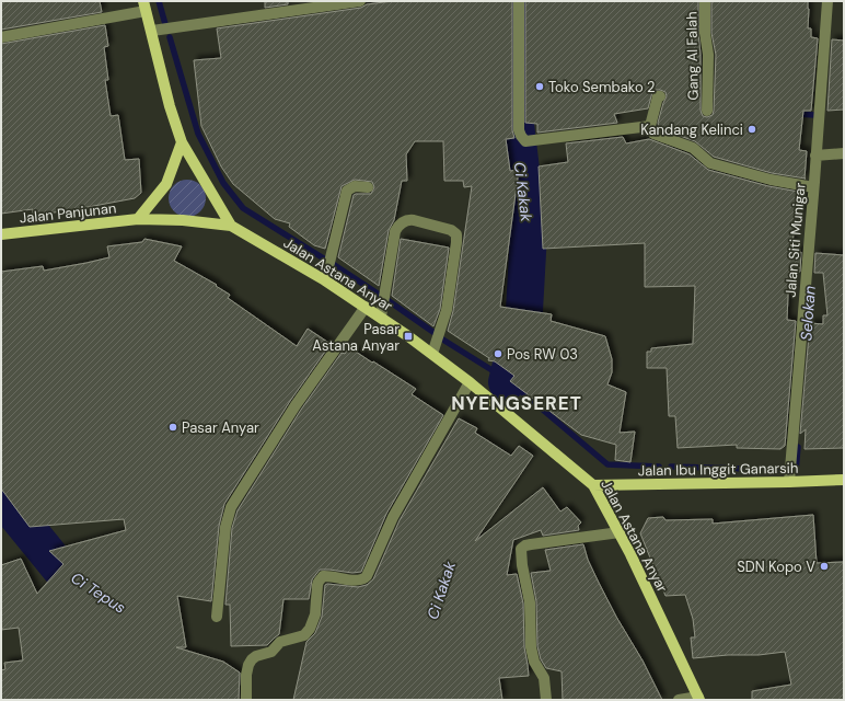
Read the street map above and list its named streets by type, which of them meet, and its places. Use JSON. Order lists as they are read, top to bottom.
{
  "streets": {
    "main road": ["Jalan Panjunan", "Jalan Astana Anyar", "Jalan Ibu Inggit Ganarsih"],
    "street": ["Gang Al Falah", "Jalan Siti Munigar"]
  },
  "crossings": [
    ["Jalan Panjunan", "Jalan Astana Anyar"],
    ["Jalan Siti Munigar", "Jalan Ibu Inggit Ganarsih"],
    ["Jalan Astana Anyar", "Jalan Ibu Inggit Ganarsih"]
  ],
  "districts": ["NYENGSERET"],
  "water": ["Ci Kakak", "Selokan", "Ci Tepus"],
  "places": {
    "other": [
      "Toko Sembako 2",
      "Kandang Kelinci",
      "Pos RW 03",
      "Pasar Anyar",
      "SDN Kopo V"
    ],
    "transit": ["Pasar Astana Anyar"]
  }
}
